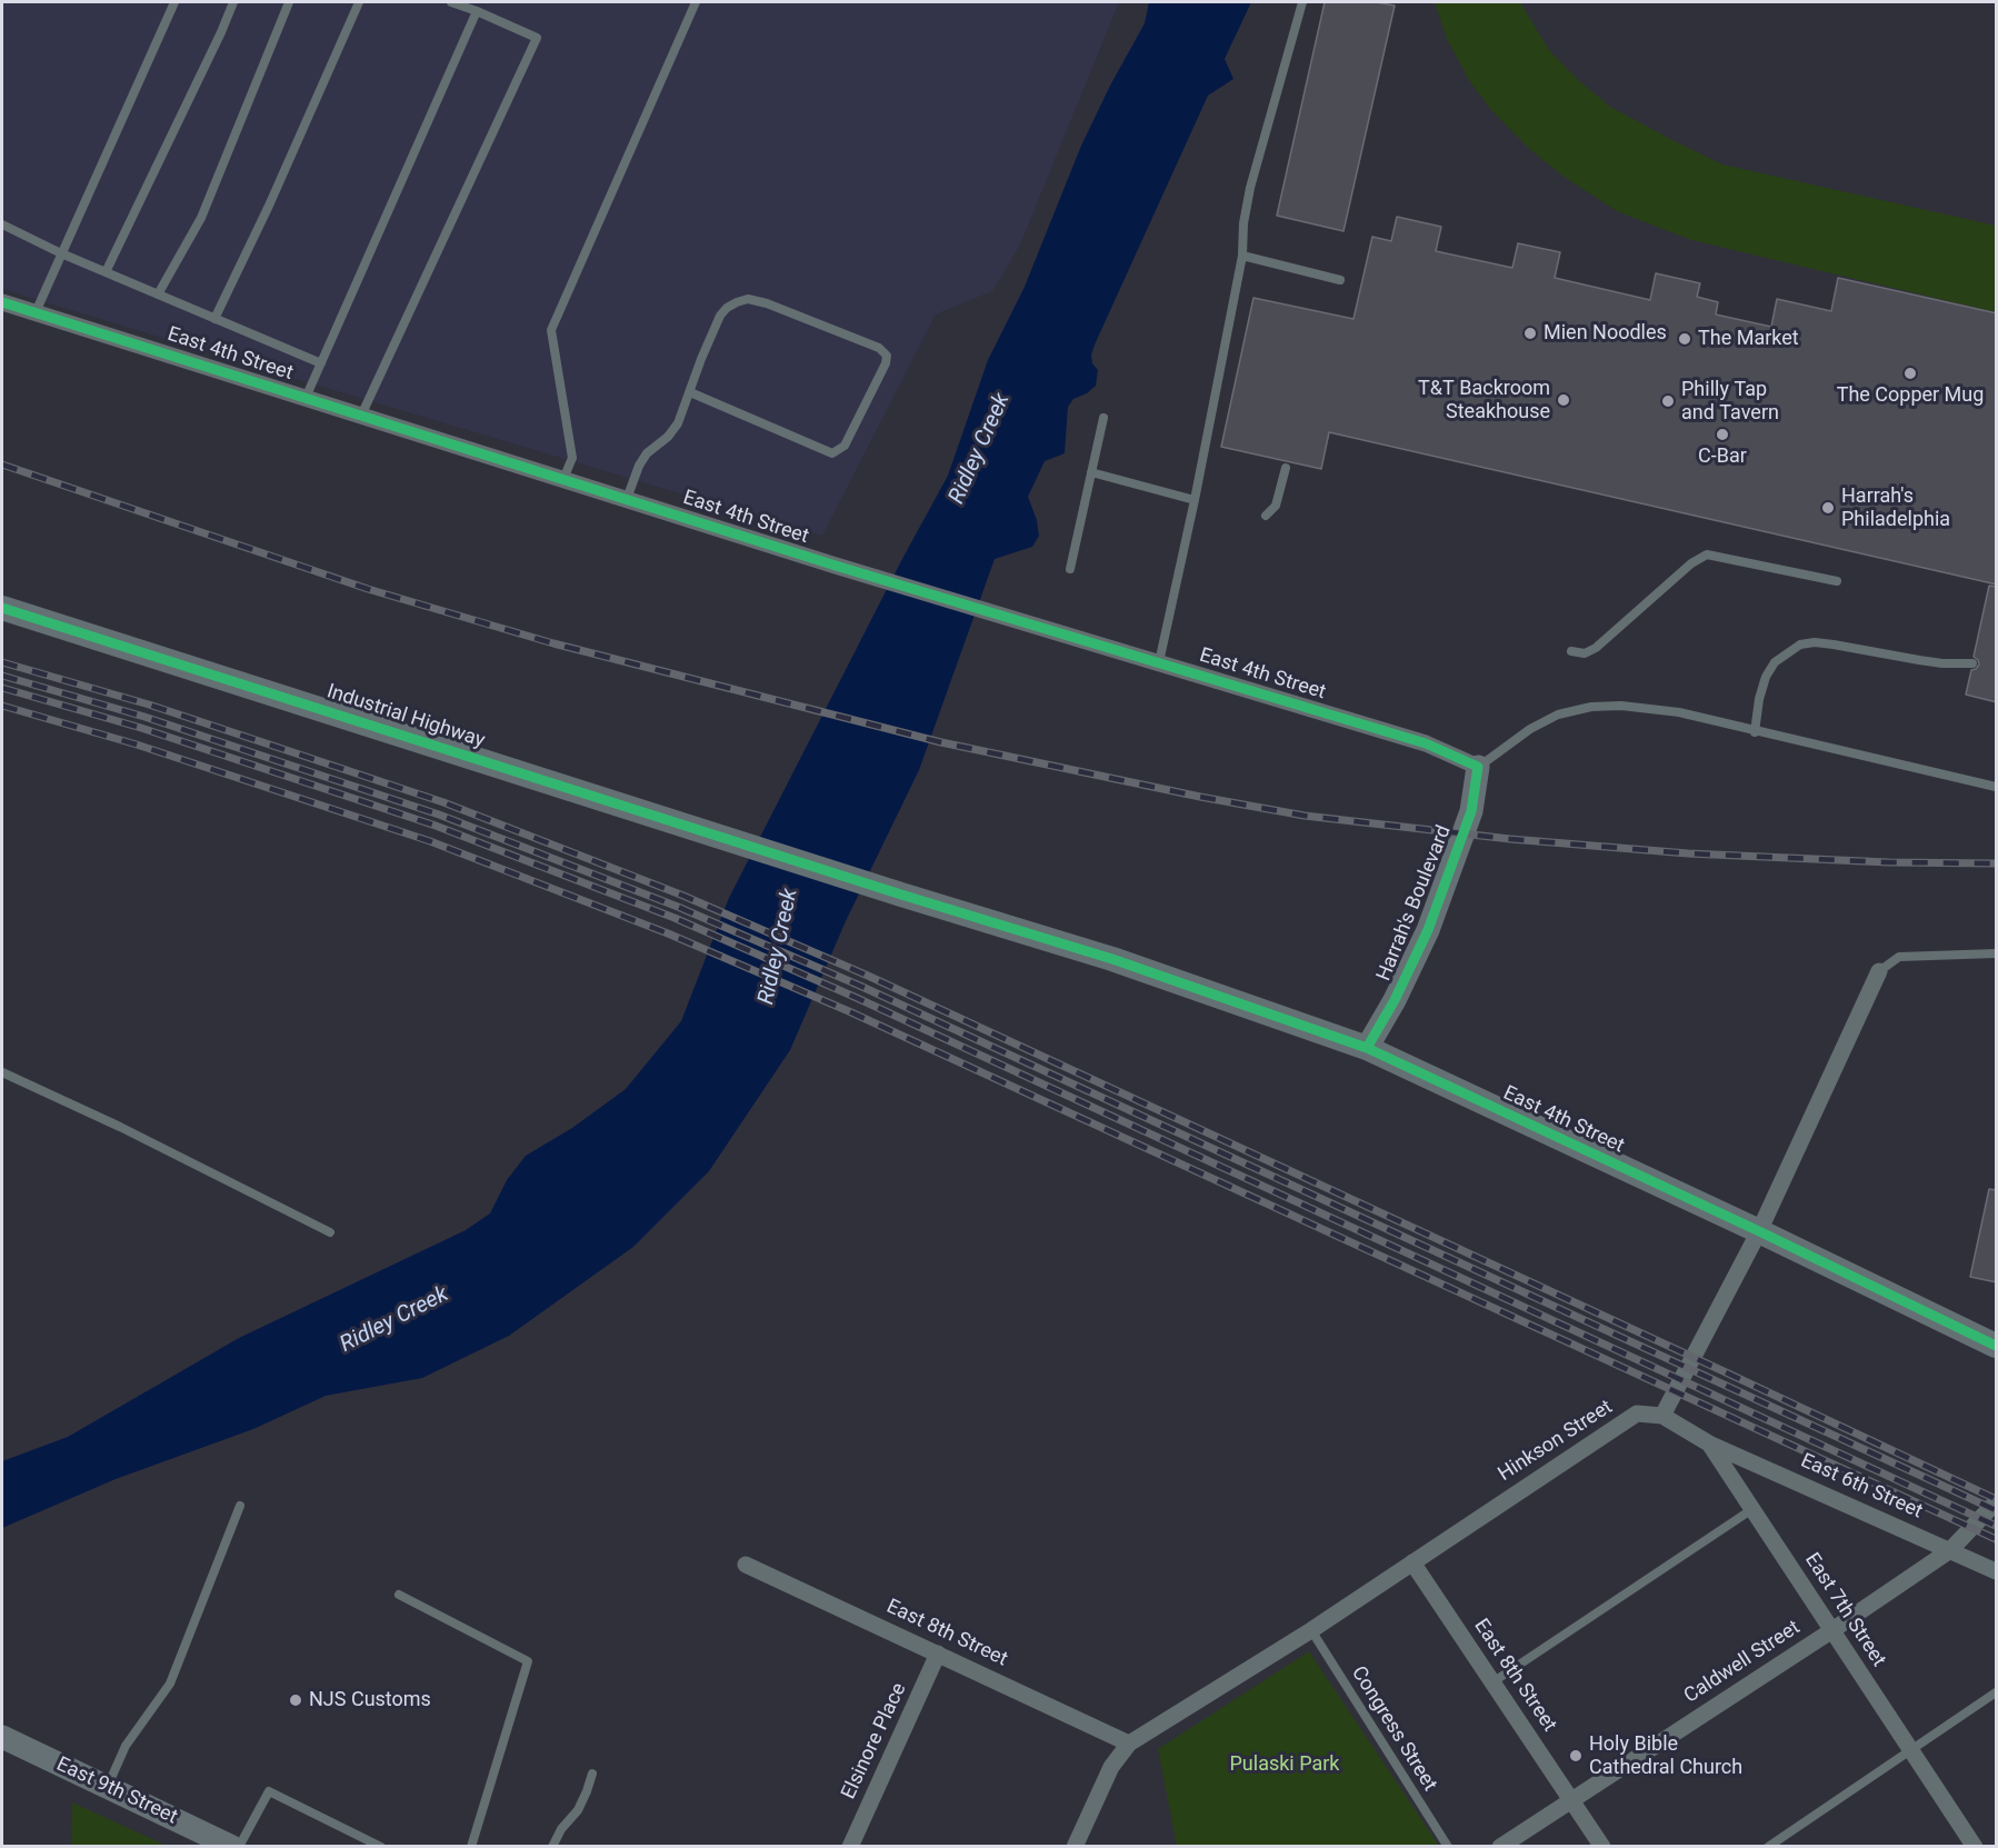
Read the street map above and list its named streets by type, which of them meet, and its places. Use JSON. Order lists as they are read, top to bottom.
{
  "streets": {
    "main road": ["East 4th Street", "Industrial Highway"],
    "street": [
      "Harrah's Boulevard",
      "Hinkson Street",
      "East 6th Street",
      "East 7th Street",
      "East 8th Street",
      "Caldwell Street",
      "Elsinore Place",
      "East 9th Street"
    ],
    "lane": ["Congress Street"]
  },
  "crossings": [
    ["East 4th Street", "Industrial Highway"],
    ["East 4th Street", "Harrah's Boulevard"],
    ["Hinkson Street", "East 7th Street"],
    ["Hinkson Street", "East 8th Street"],
    ["Hinkson Street", "Congress Street"],
    ["East 6th Street", "East 7th Street"],
    ["East 6th Street", "Caldwell Street"],
    ["East 7th Street", "Caldwell Street"],
    ["East 8th Street", "Caldwell Street"],
    ["East 8th Street", "Elsinore Place"]
  ],
  "water": ["Ridley Creek"],
  "parks": ["Pulaski Park"],
  "places": [
    "Mien Noodles",
    "The Market",
    "The Copper Mug",
    "T&T Backroom Steakhouse",
    "Philly Tap and Tavern",
    "C-Bar",
    "Harrah's Philadelphia",
    "NJS Customs",
    "Holy Bible Cathedral Church"
  ]
}
